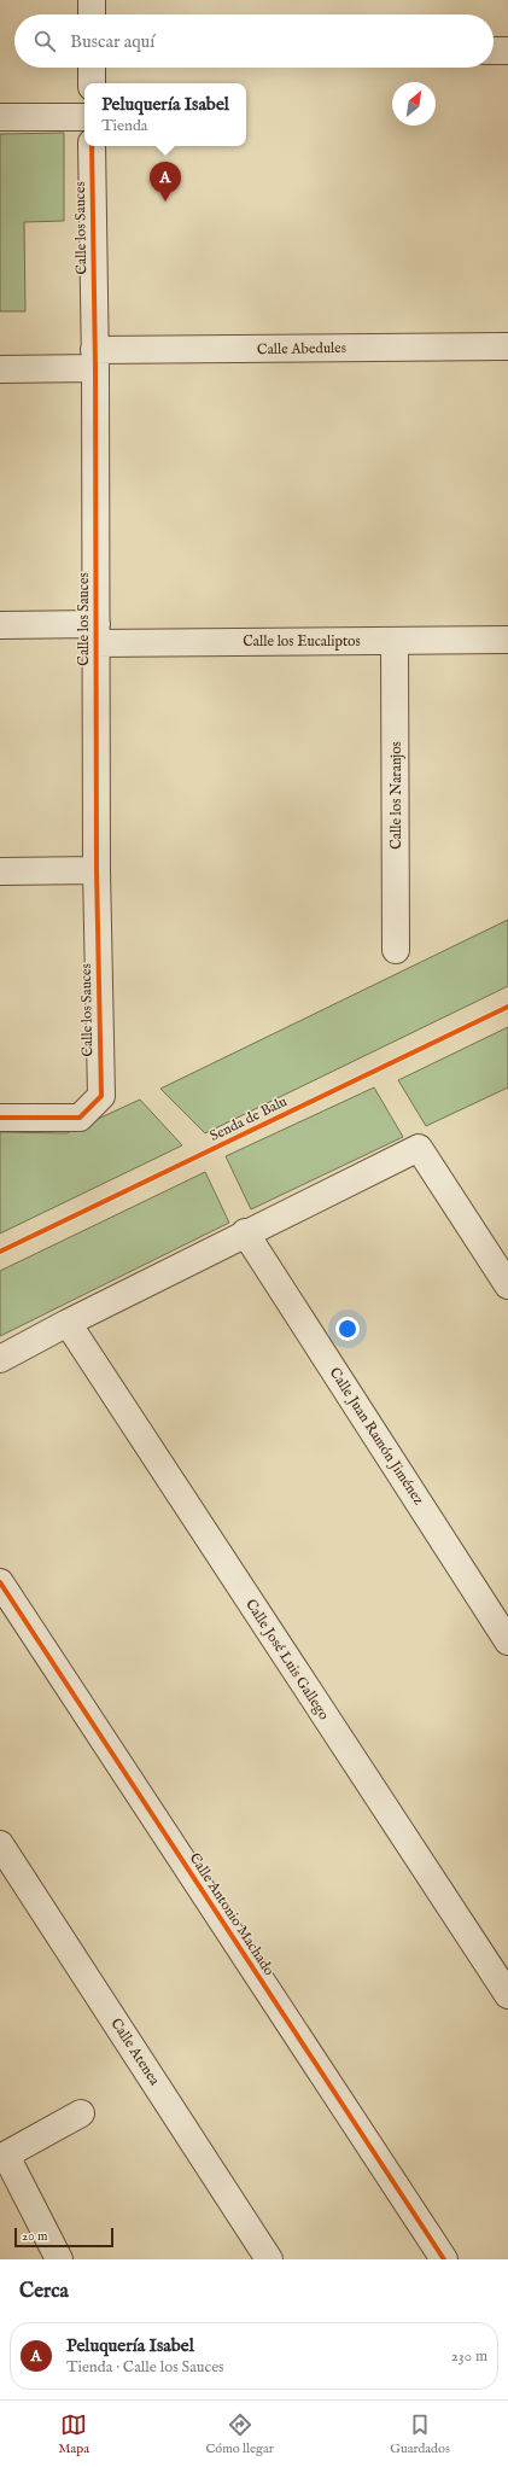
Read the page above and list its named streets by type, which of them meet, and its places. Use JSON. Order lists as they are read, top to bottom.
{
  "streets": {
    "street": [
      "Calle los Sauces",
      "Calle Abedules",
      "Calle los Eucaliptos",
      "Calle los Naranjos",
      "Calle Juan Ramón Jiménez",
      "Calle José Luis Gallego",
      "Calle Antonio Machado",
      "Calle Atenea"
    ],
    "cycle path": ["Senda de Balu"]
  },
  "crossings": [
    ["Calle los Sauces", "Calle Abedules"],
    ["Calle los Sauces", "Calle los Eucaliptos"],
    ["Calle los Eucaliptos", "Calle los Naranjos"]
  ],
  "scale_bar": "20 m",
  "north": "top right",
  "page": {
    "search": "Buscar aquí",
    "popup": ["Peluquería Isabel", "Tienda"],
    "pins": "A",
    "scale": "20 m",
    "heading": "Cerca",
    "list": [
      {
        "mark": "A",
        "name": "Peluquería Isabel",
        "note": "Tienda · Calle los Sauces",
        "value": "230 m"
      }
    ],
    "nav": ["Mapa", "Cómo llegar", "Guardados"]
  }
}
